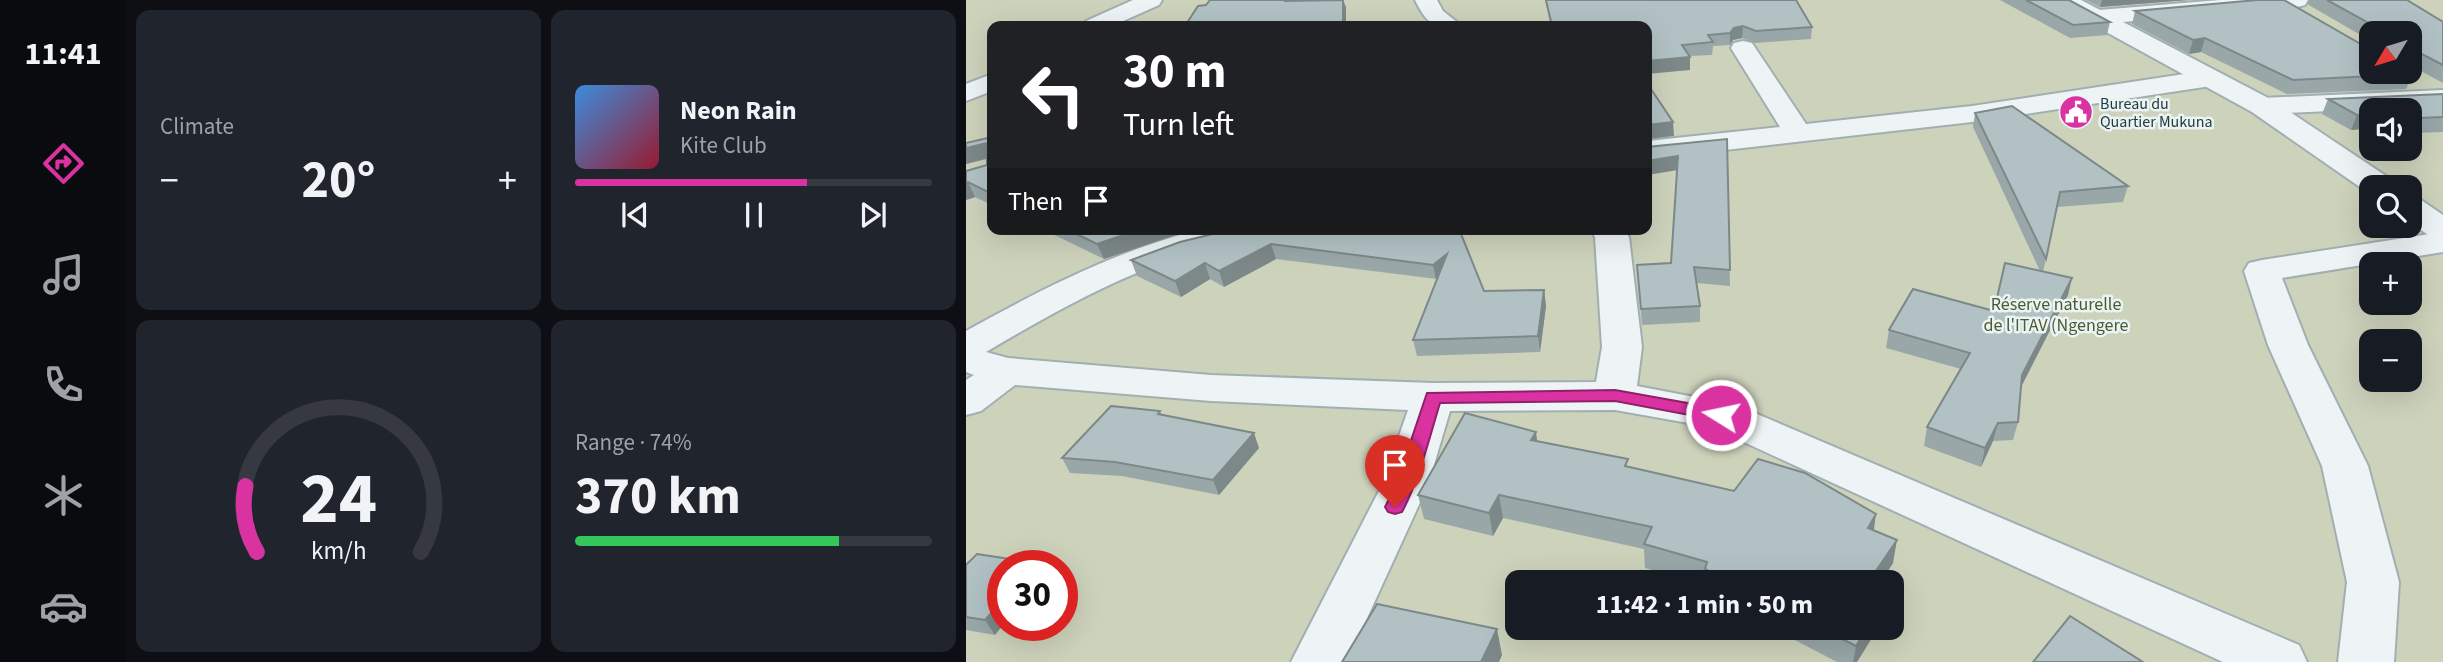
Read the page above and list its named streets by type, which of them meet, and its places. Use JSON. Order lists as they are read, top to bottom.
{
  "parks": ["Réserve naturelle de l'ITAV (Ngengere"],
  "places": {
    "public building": ["Bureau du Quartier Mukuna"]
  },
  "north": "bottom left",
  "page": {
    "tabs": "11:41",
    "tile": [
      "Climate",
      ["Range · 74%", "370 km"]
    ],
    "map_buttons": ["+", "−"],
    "turn": ["30 m", "Turn left"],
    "song": ["Neon Rain", "Kite Club"],
    "heat": ["−", "20°", "+"],
    "then": "Then",
    "limit": "30",
    "trip": "11:42 · 1 min · 50 m",
    "gauge": ["24", "km/h"]
  }
}
